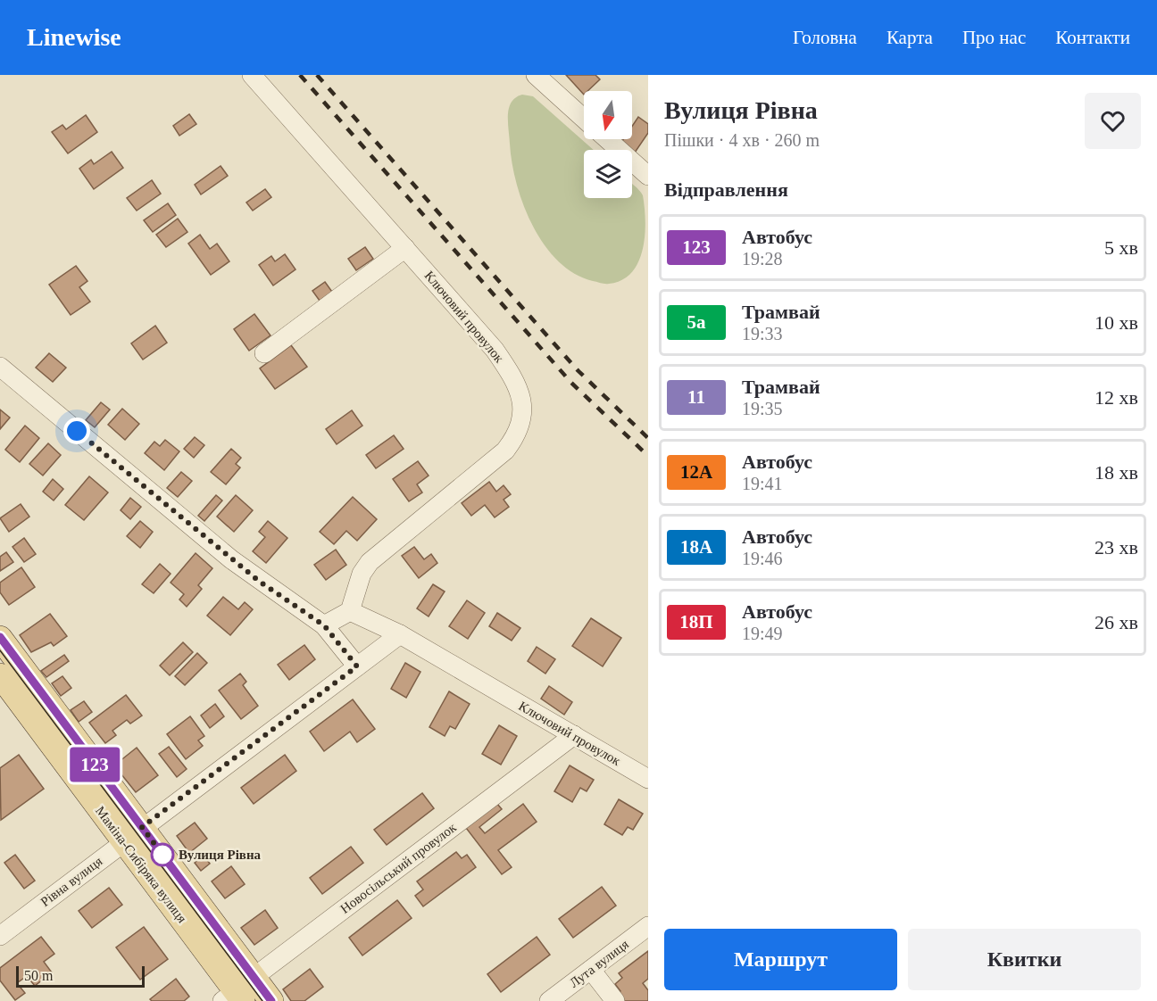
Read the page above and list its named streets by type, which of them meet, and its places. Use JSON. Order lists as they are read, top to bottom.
{
  "streets": {
    "main road": ["Маміна-Сибіряка вулиця"],
    "street": [
      "Ключовий провулок",
      "Новосільський провулок",
      "Рівна вулиця",
      "Лута вулиця"
    ]
  },
  "crossings": [
    ["Ключовий провулок", "Новосільський провулок"],
    ["Ключовий провулок", "Рівна вулиця"],
    ["Маміна-Сибіряка вулиця", "Новосільський провулок"],
    ["Маміна-Сибіряка вулиця", "Рівна вулиця"]
  ],
  "places": ["Вулиця Рівна"],
  "lines": ["bus line 123"],
  "scale_bar": "50 m",
  "north": "bottom",
  "page": {
    "header": "Linewise",
    "nav": [
      "Головна",
      "Карта",
      "Про нас",
      "Контакти"
    ],
    "on_map": "123",
    "heading": [
      ["Вулиця Рівна", "Пішки · 4 хв · 260 m"],
      "Відправлення"
    ],
    "list": [
      {
        "mark": "123",
        "name": "Автобус",
        "note": "19:28",
        "value": "5 хв"
      },
      {
        "mark": "5а",
        "name": "Трамвай",
        "note": "19:33",
        "value": "10 хв"
      },
      {
        "mark": "11",
        "name": "Трамвай",
        "note": "19:35",
        "value": "12 хв"
      },
      {
        "mark": "12А",
        "name": "Автобус",
        "note": "19:41",
        "value": "18 хв"
      },
      {
        "mark": "18А",
        "name": "Автобус",
        "note": "19:46",
        "value": "23 хв"
      },
      {
        "mark": "18П",
        "name": "Автобус",
        "note": "19:49",
        "value": "26 хв"
      }
    ],
    "buttons": ["Маршрут", "Квитки"],
    "scale": "50 m"
  }
}
